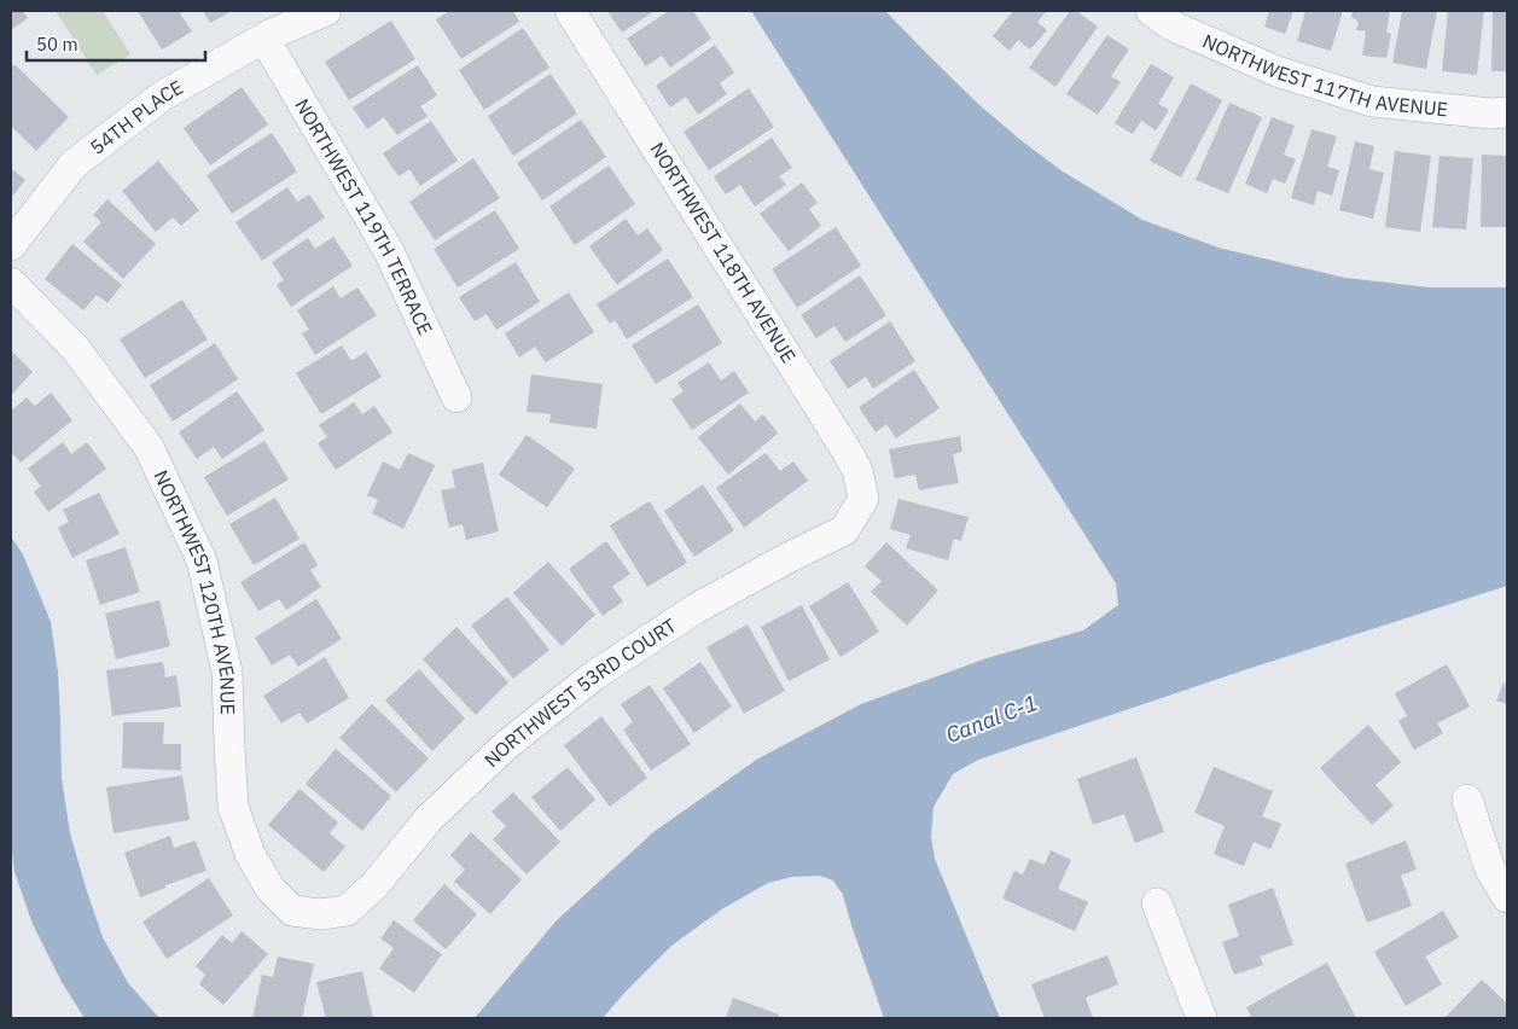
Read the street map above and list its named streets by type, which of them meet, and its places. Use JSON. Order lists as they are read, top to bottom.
{
  "streets": {
    "street": [
      "NORTHWEST 117TH AVENUE",
      "54TH PLACE",
      "NORTHWEST 119TH TERRACE",
      "NORTHWEST 118TH AVENUE",
      "NORTHWEST 120TH AVENUE",
      "NORTHWEST 53RD COURT"
    ]
  },
  "crossings": [
    ["54TH PLACE", "NORTHWEST 119TH TERRACE"],
    ["NORTHWEST 118TH AVENUE", "NORTHWEST 53RD COURT"],
    ["NORTHWEST 120TH AVENUE", "NORTHWEST 53RD COURT"]
  ],
  "water": ["Canal C-1"],
  "scale_bar": "50 m"
}
